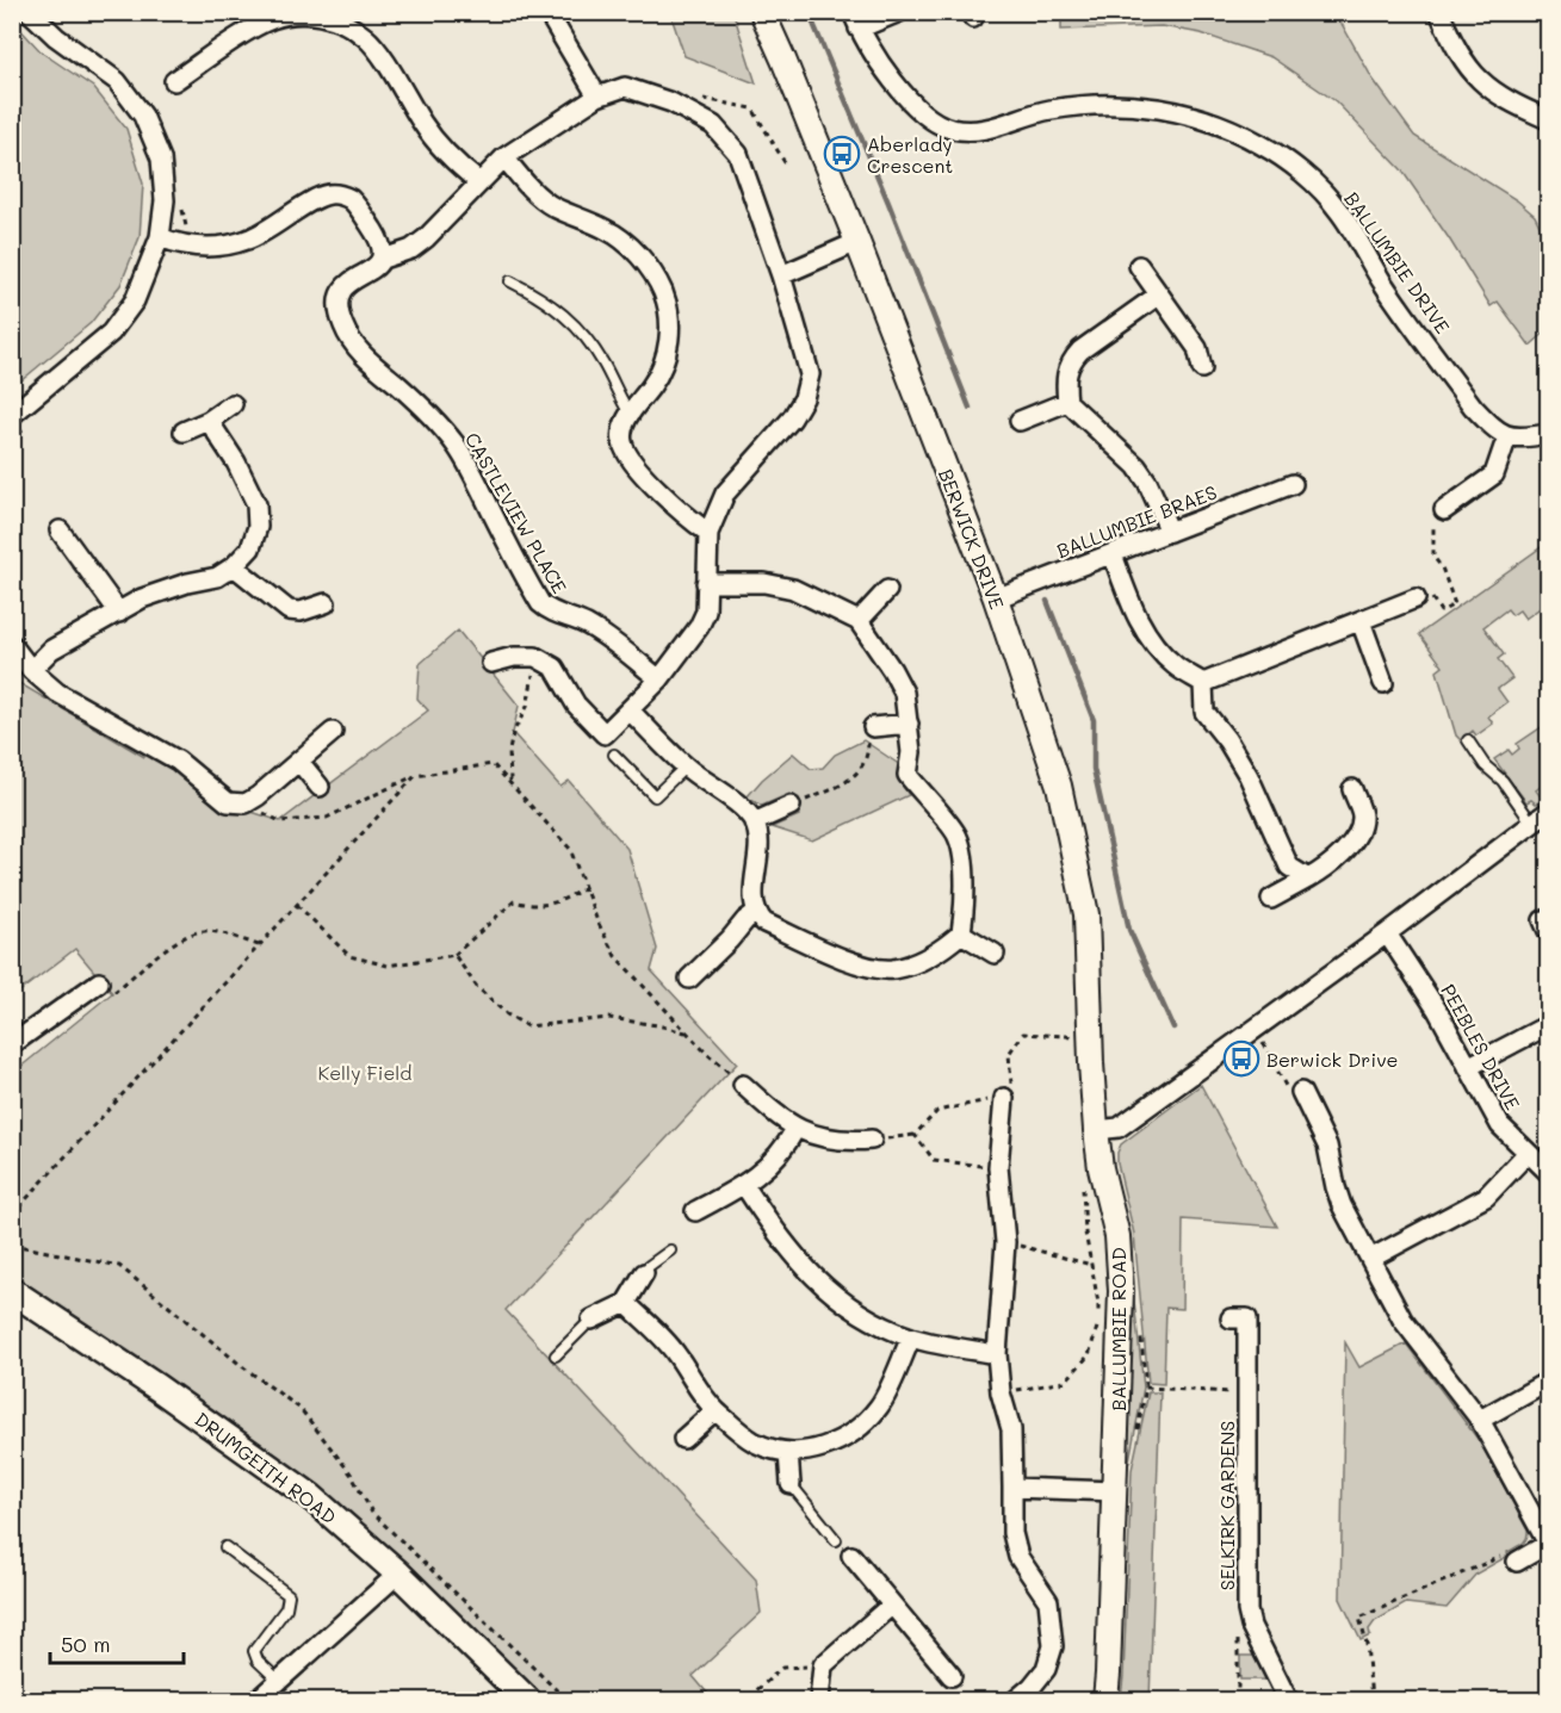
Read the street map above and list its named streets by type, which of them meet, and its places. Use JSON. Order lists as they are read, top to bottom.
{
  "streets": {
    "main road": ["DRUMGEITH ROAD"],
    "street": [
      "BALLUMBIE DRIVE",
      "CASTLEVIEW PLACE",
      "BALLUMBIE BRAES",
      "BERWICK DRIVE",
      "PEEBLES DRIVE",
      "BALLUMBIE ROAD",
      "SELKIRK GARDENS"
    ]
  },
  "crossings": [
    ["BALLUMBIE BRAES", "BERWICK DRIVE"],
    ["BERWICK DRIVE", "BALLUMBIE ROAD"]
  ],
  "parks": ["Kelly Field"],
  "places": {
    "bus stop": ["Aberlady Crescent", "Berwick Drive"]
  },
  "scale_bar": "50 m"
}
